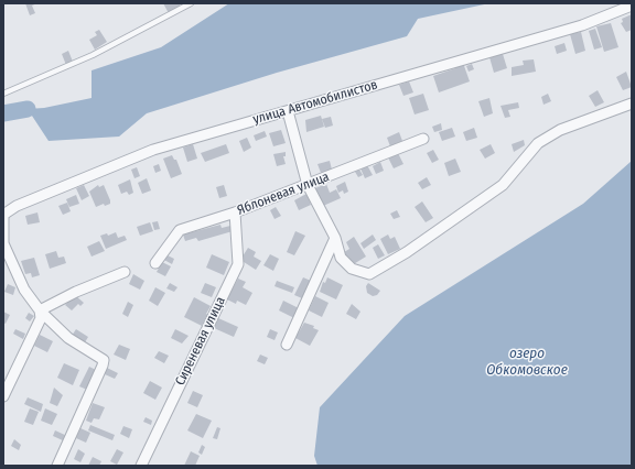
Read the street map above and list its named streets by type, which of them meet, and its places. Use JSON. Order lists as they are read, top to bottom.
{
  "streets": {
    "street": ["улица Автомобилистов", "Яблоневая улица", "Сиреневая улица"]
  },
  "crossings": [
    ["Яблоневая улица", "Сиреневая улица"]
  ],
  "water": ["озеро Обкомовское"]
}
